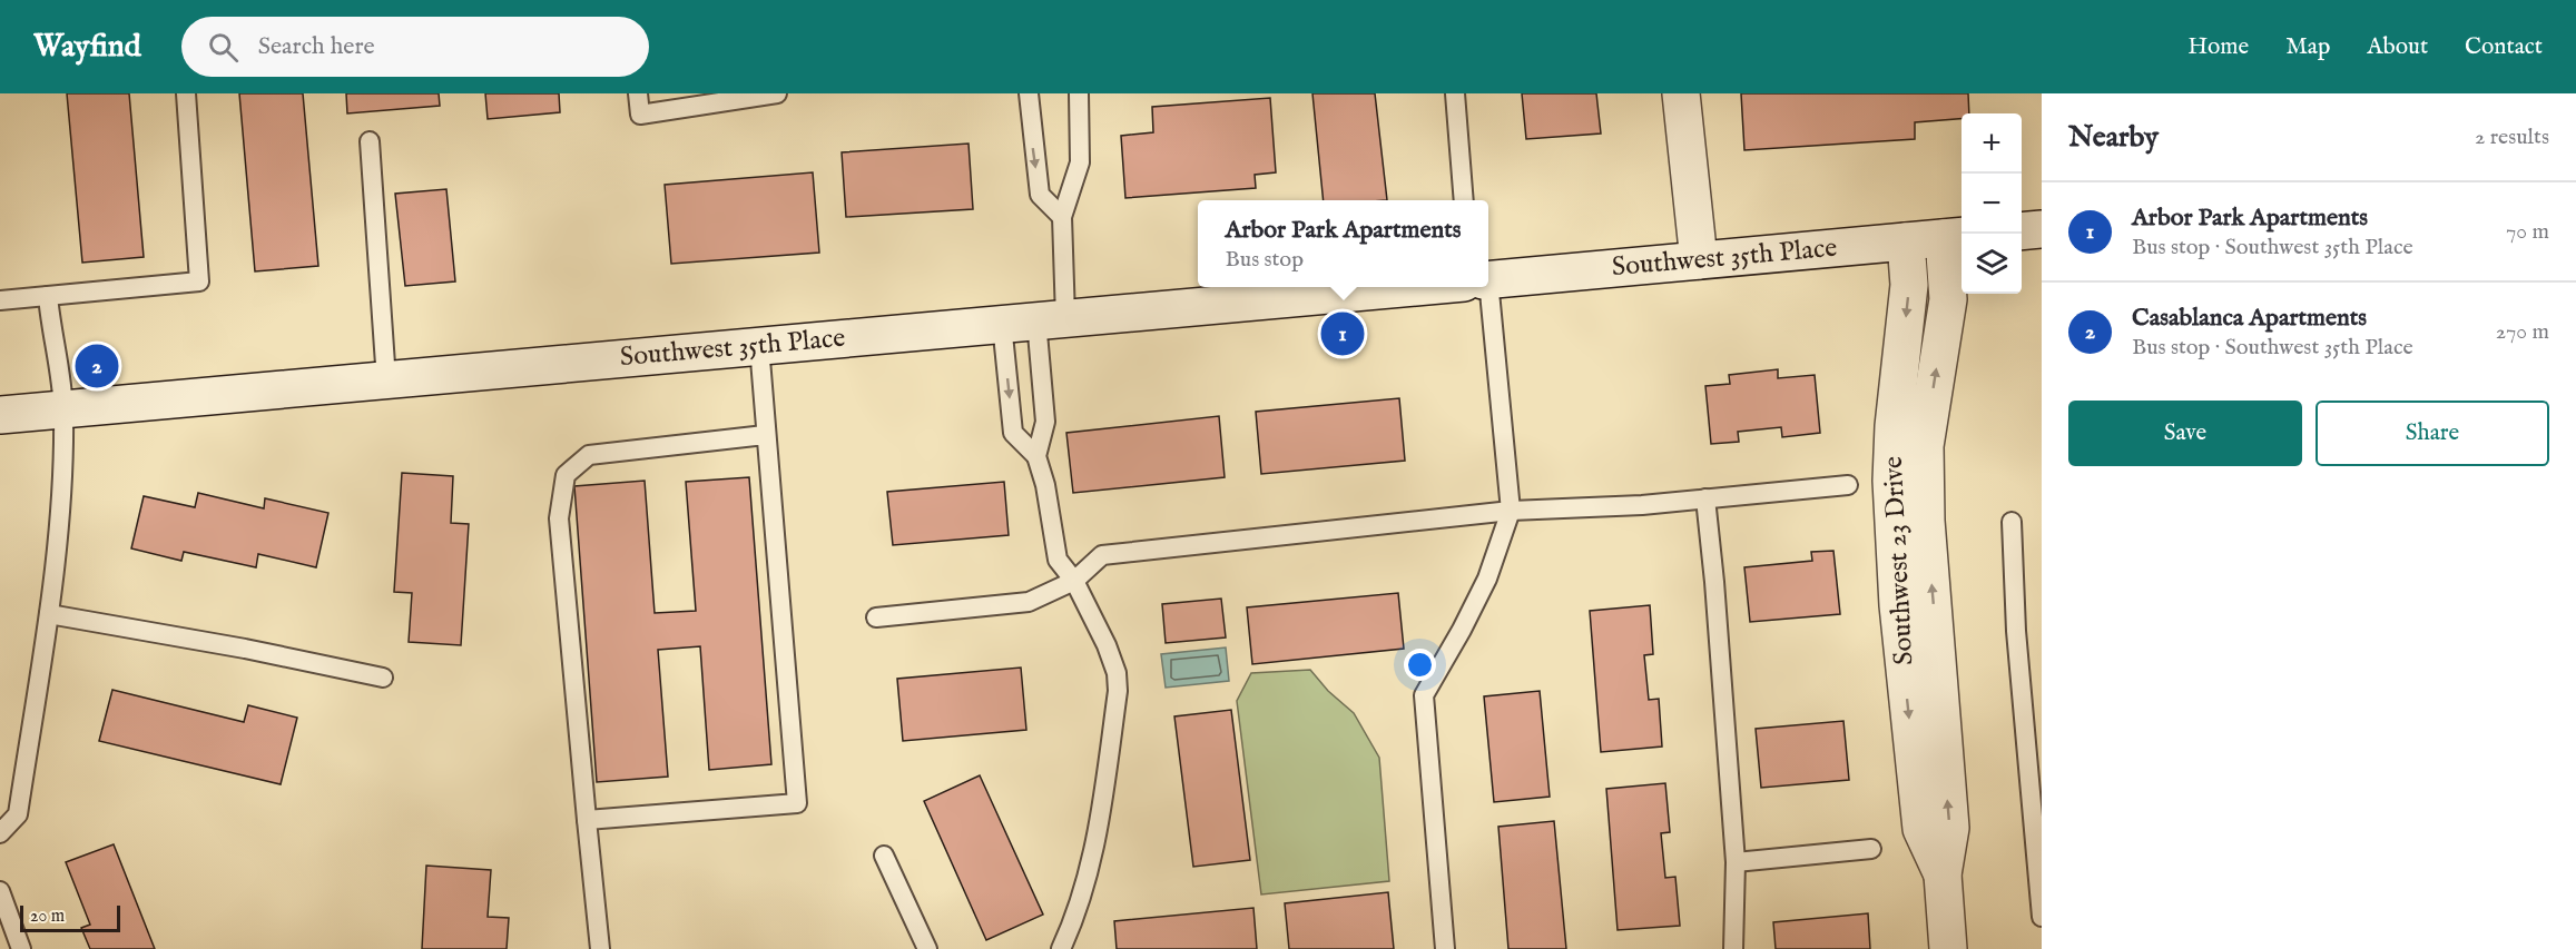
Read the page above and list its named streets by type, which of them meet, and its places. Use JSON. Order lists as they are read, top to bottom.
{
  "streets": {
    "street": ["Southwest 35th Place", "Southwest 23 Drive"]
  },
  "crossings": [
    ["Southwest 35th Place", "Southwest 23 Drive"]
  ],
  "scale_bar": "20 m",
  "page": {
    "header": "Wayfind",
    "search": "Search here",
    "nav": [
      "Home",
      "Map",
      "About",
      "Contact"
    ],
    "heading": ["Nearby", "2 results"],
    "map_buttons": ["+", "−"],
    "list": [
      {
        "mark": "1",
        "name": "Arbor Park Apartments",
        "note": "Bus stop · Southwest 35th Place",
        "value": "70 m"
      },
      {
        "mark": "2",
        "name": "Casablanca Apartments",
        "note": "Bus stop · Southwest 35th Place",
        "value": "270 m"
      }
    ],
    "popup": ["Arbor Park Apartments", "Bus stop"],
    "pins": ["1", "2"],
    "buttons": ["Save", "Share"],
    "scale": "20 m"
  }
}
